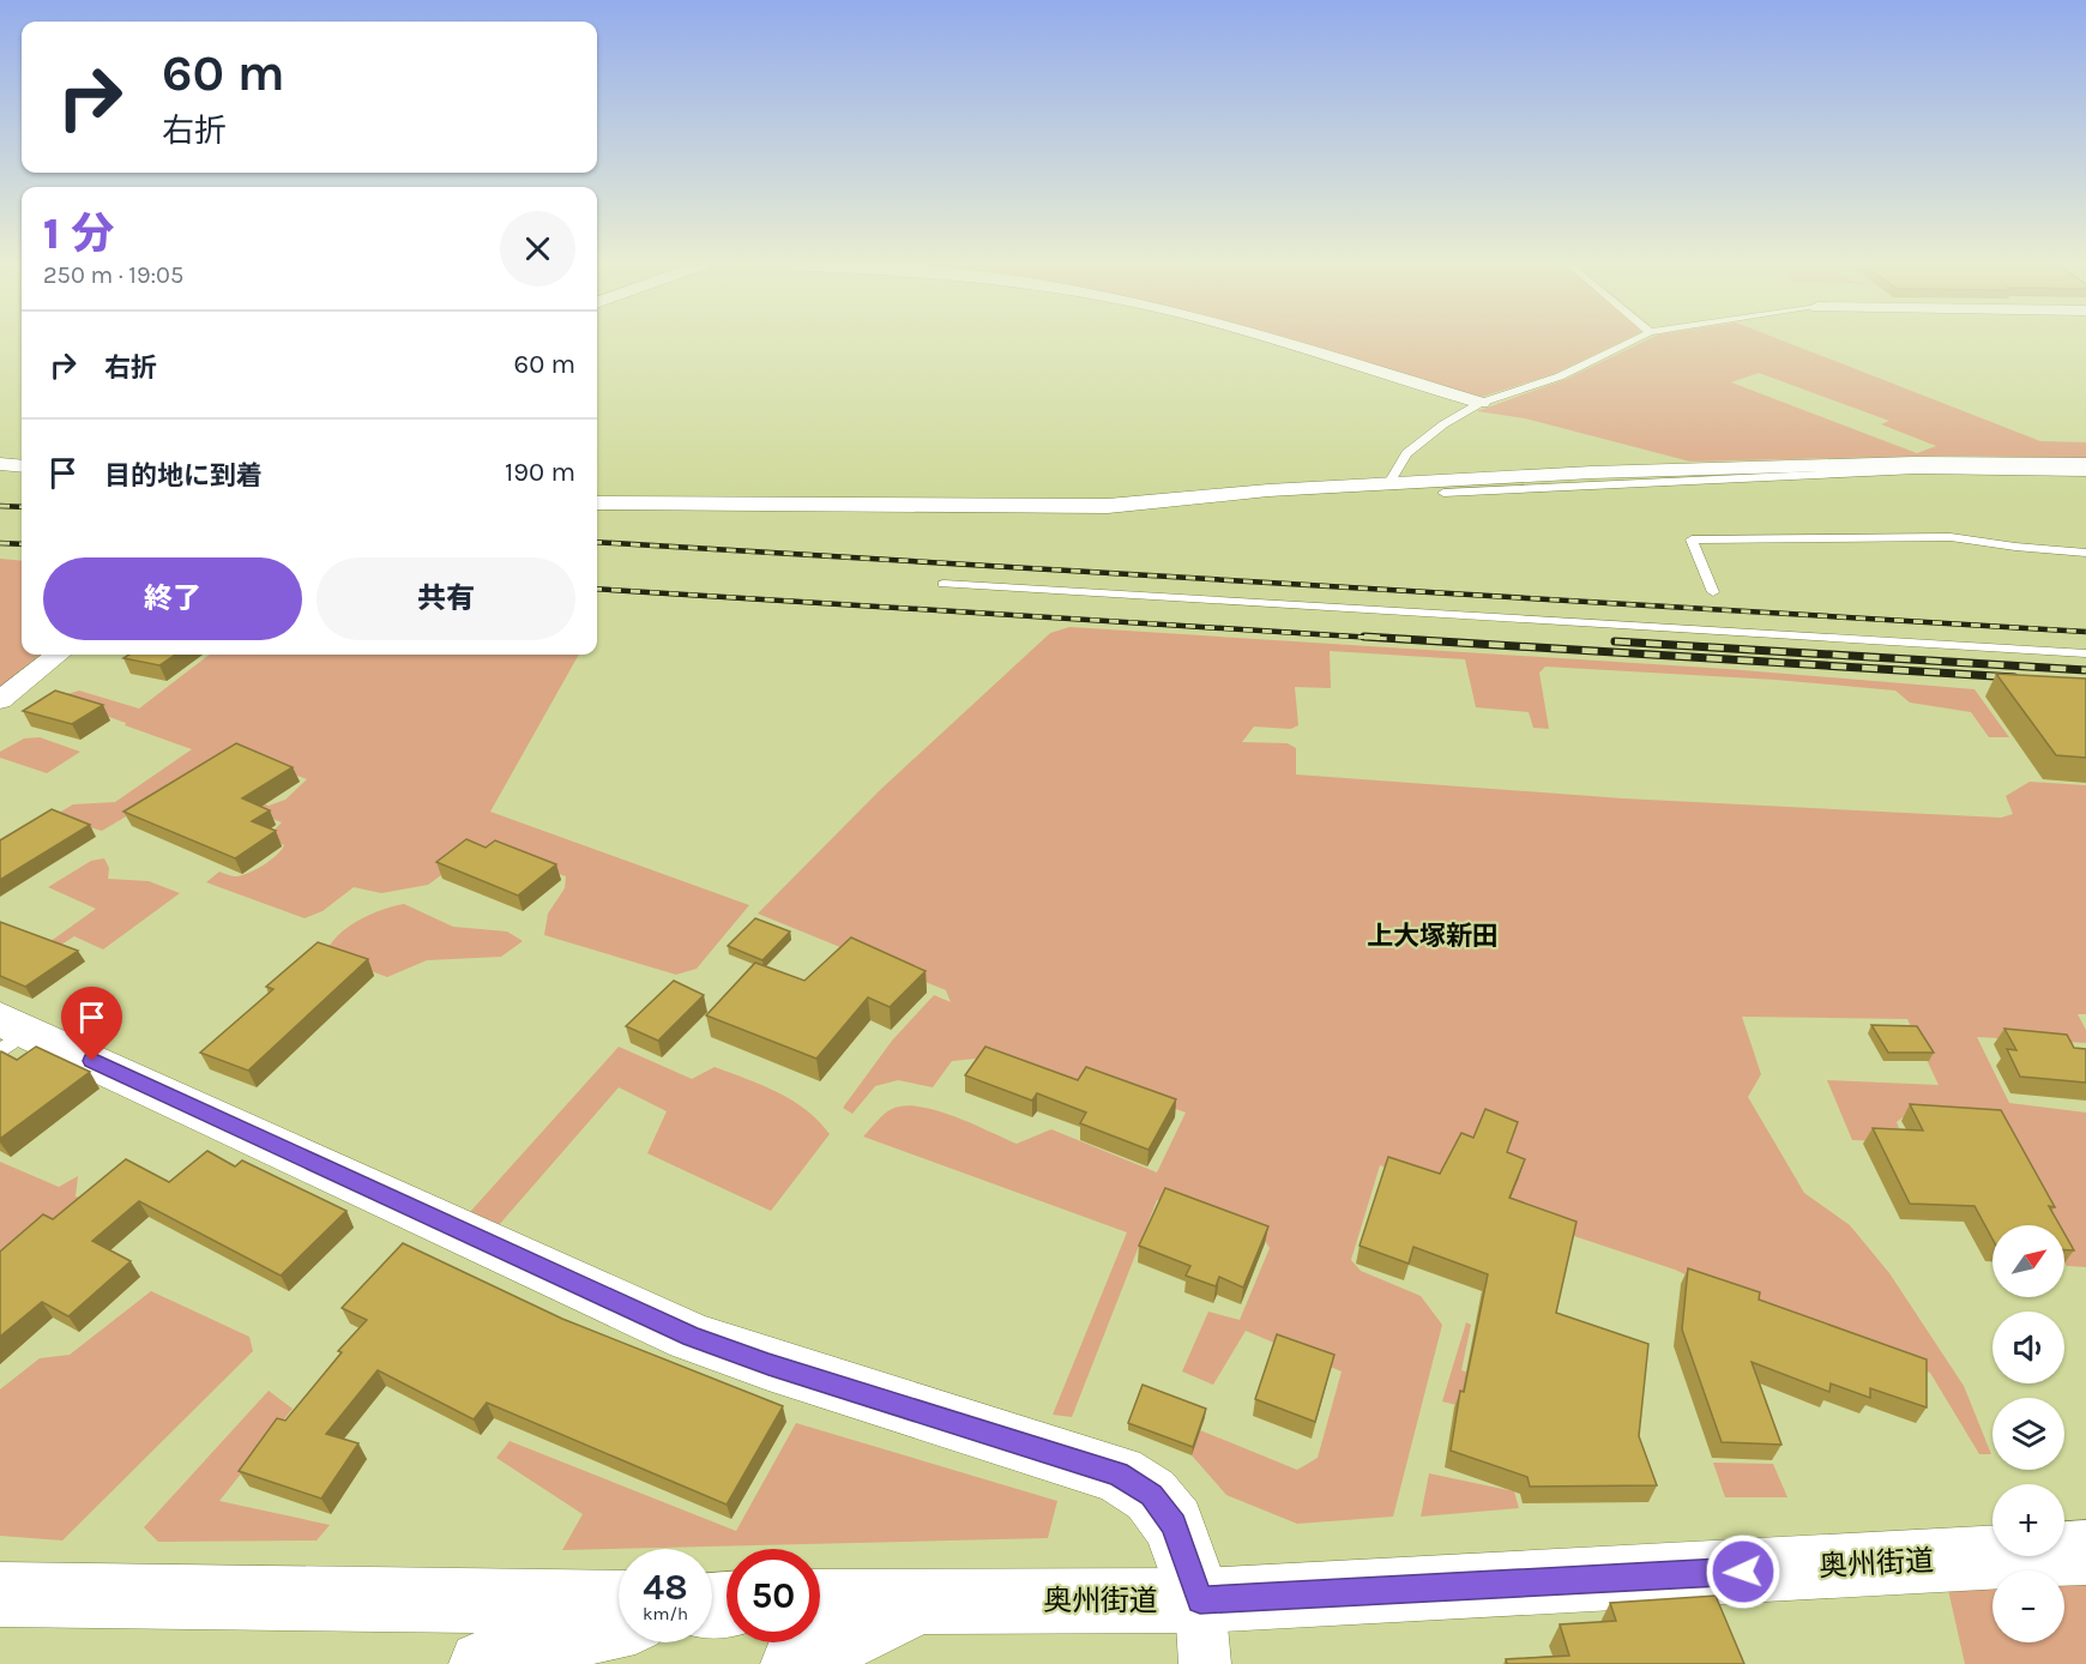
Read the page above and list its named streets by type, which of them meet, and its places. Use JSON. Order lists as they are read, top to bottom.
{
  "streets": {
    "main road": ["奥州街道"]
  },
  "districts": ["上大塚新田"],
  "north": "top right",
  "page": {
    "turn": ["60 m", "右折"],
    "heading": ["1 分", "250 m · 19:05"],
    "list": [
      {
        "name": "右折",
        "value": "60 m"
      },
      {
        "name": "目的地に到着",
        "value": "190 m"
      }
    ],
    "buttons": ["終了", "共有"],
    "map_buttons": ["+", "−"],
    "speed": "48 km/h",
    "limit": "50"
  }
}
